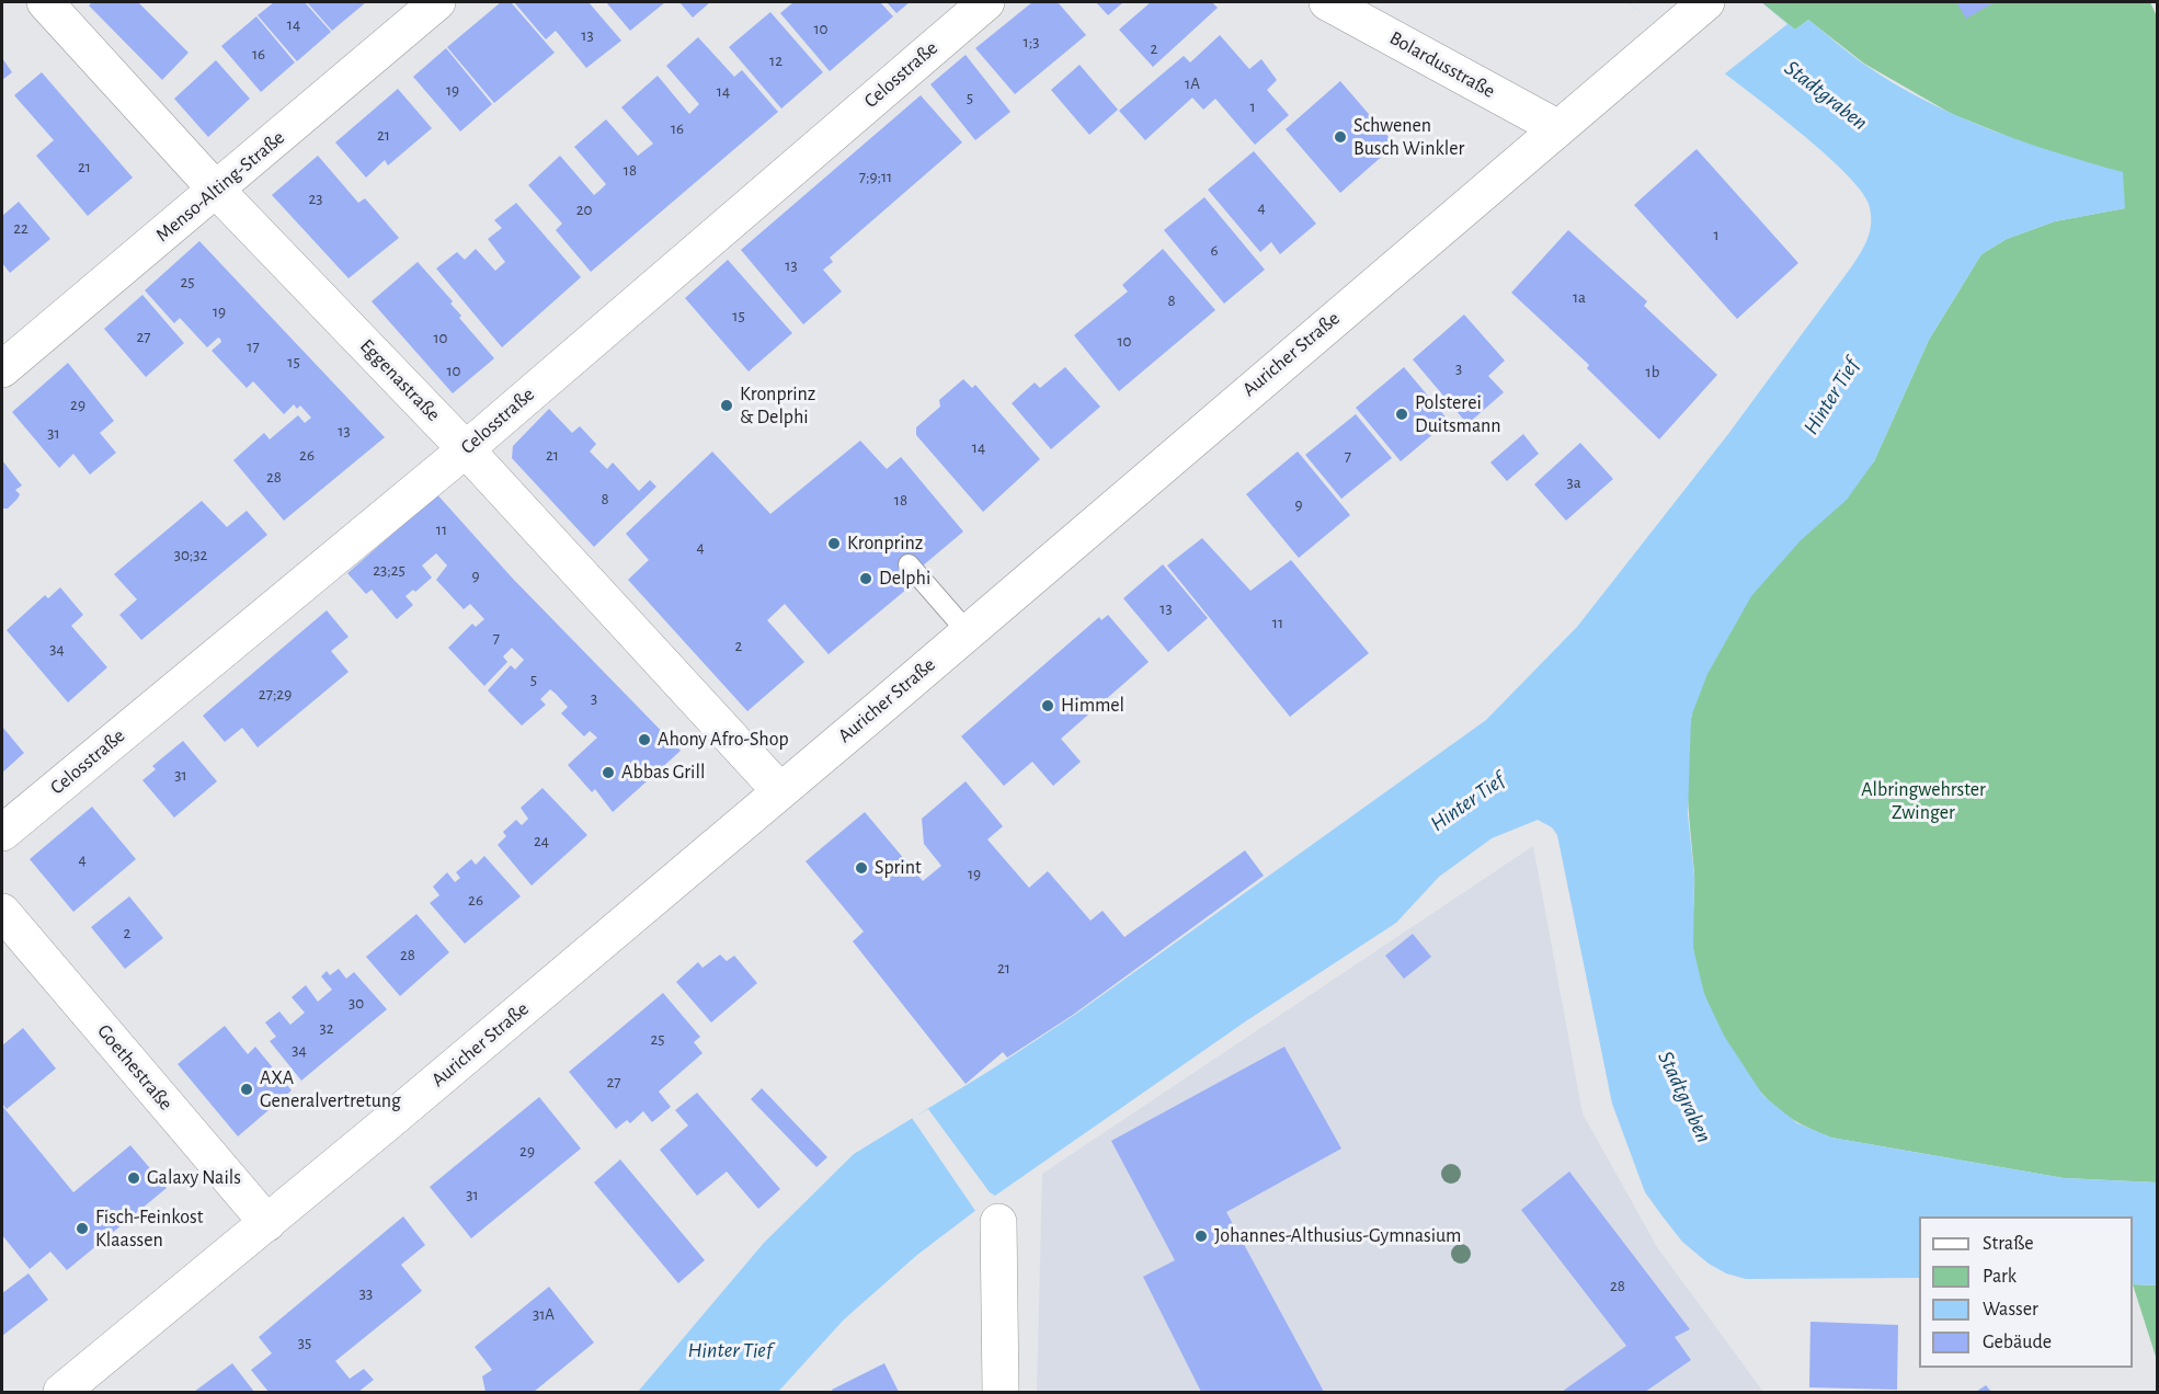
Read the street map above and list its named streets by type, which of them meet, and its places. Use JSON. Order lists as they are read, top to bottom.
{
  "streets": {
    "street": [
      "Bolardusstraße",
      "Celosstraße",
      "Menso-Alting-Straße",
      "Auricher Straße",
      "Eggenastraße",
      "Goethestraße"
    ]
  },
  "crossings": [
    ["Bolardusstraße", "Auricher Straße"],
    ["Celosstraße", "Eggenastraße"],
    ["Menso-Alting-Straße", "Eggenastraße"],
    ["Auricher Straße", "Eggenastraße"],
    ["Auricher Straße", "Goethestraße"]
  ],
  "water": ["Stadtgraben", "Hinter Tief"],
  "parks": ["Albringwehrster Zwinger"],
  "places": [
    "Schwenen Busch Winkler",
    "Kronprinz & Delphi",
    "Polsterei Duitsmann",
    "Kronprinz",
    "Delphi",
    "Himmel",
    "Ahony Afro-Shop",
    "Abbas Grill",
    "Sprint",
    "AXA Generalvertretung",
    "Galaxy Nails",
    "Fisch-Feinkost Klaassen",
    "Johannes-Althusius-Gymnasium"
  ],
  "house_numbers": [
    "14",
    "10",
    "13",
    "1;3",
    "2",
    "16",
    "12",
    "1A",
    "19",
    "14",
    "5",
    "1",
    "16",
    "21",
    "21",
    "18",
    "7;9;11",
    "23",
    "4",
    "20",
    "22",
    "1",
    "6",
    "13",
    "25",
    "1a",
    "8",
    "19",
    "15",
    "27",
    "10",
    "10",
    "17",
    "15",
    "3",
    "10",
    "1b",
    "29",
    "13",
    "31",
    "14",
    "26",
    "21",
    "7",
    "28",
    "3a",
    "8",
    "18",
    "9",
    "11",
    "4",
    "30;32",
    "23;25",
    "9",
    "13",
    "11",
    "7",
    "2",
    "34",
    "5",
    "27;29",
    "3",
    "31",
    "24",
    "4",
    "19",
    "26",
    "2",
    "28",
    "21",
    "30",
    "32",
    "25",
    "34",
    "27",
    "29",
    "31",
    "28",
    "33",
    "31A",
    "35"
  ],
  "legend": [
    "Straße",
    "Park",
    "Wasser",
    "Gebäude"
  ]
}
